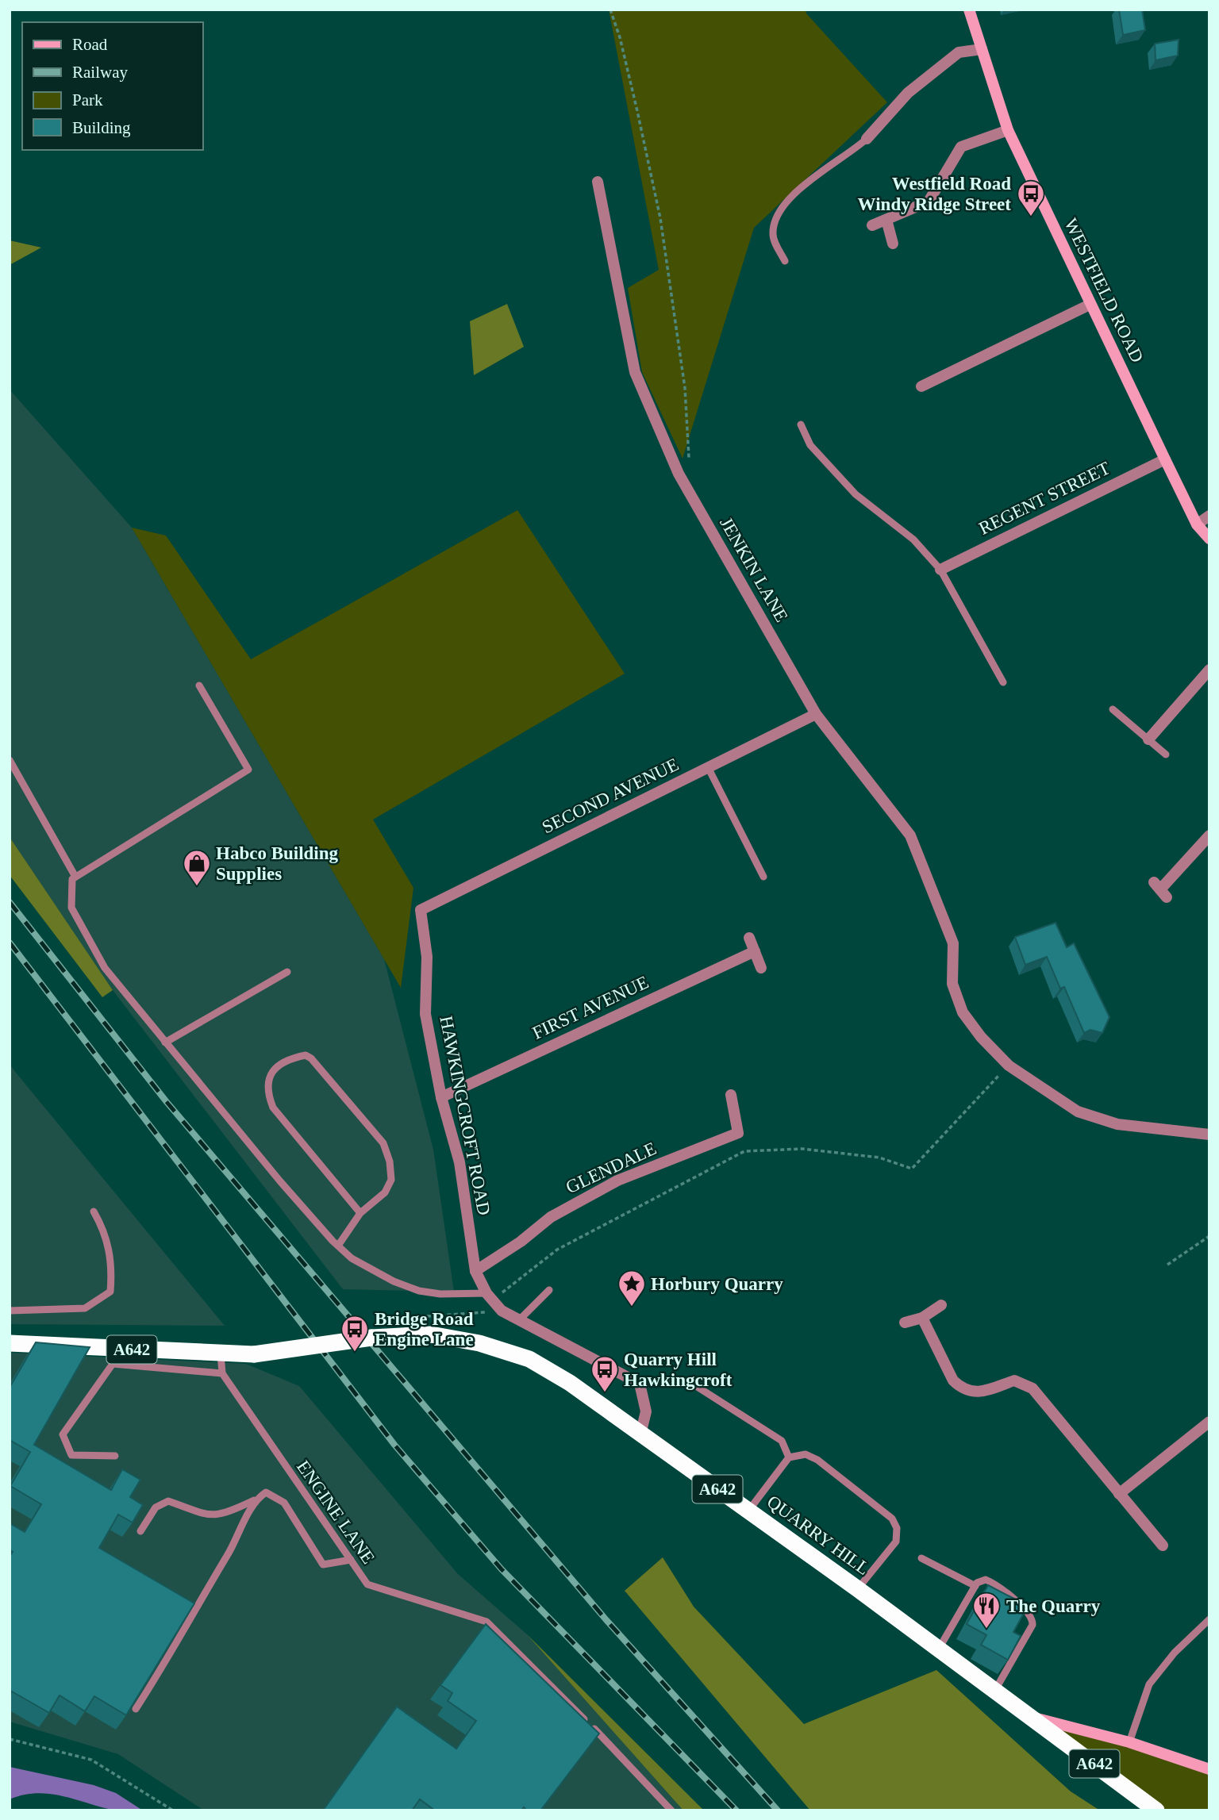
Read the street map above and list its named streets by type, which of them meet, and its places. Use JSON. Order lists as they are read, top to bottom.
{
  "streets": {
    "highway": ["A642", "QUARRY HILL"],
    "main road": ["WESTFIELD ROAD"],
    "street": [
      "REGENT STREET",
      "JENKIN LANE",
      "SECOND AVENUE",
      "FIRST AVENUE",
      "HAWKINGCROFT ROAD",
      "GLENDALE"
    ],
    "lane": ["ENGINE LANE"]
  },
  "crossings": [
    ["WESTFIELD ROAD", "REGENT STREET"],
    ["JENKIN LANE", "SECOND AVENUE"],
    ["SECOND AVENUE", "HAWKINGCROFT ROAD"],
    ["FIRST AVENUE", "HAWKINGCROFT ROAD"],
    ["HAWKINGCROFT ROAD", "GLENDALE"],
    ["A642", "QUARRY HILL"]
  ],
  "places": {
    "bus stop": ["Westfield Road Windy Ridge Street", "Bridge Road Engine Lane", "Quarry Hill Hawkingcroft"],
    "shop": ["Habco Building Supplies"],
    "place": ["Horbury Quarry"],
    "restaurant": ["The Quarry"]
  },
  "legend": [
    "Road",
    "Railway",
    "Park",
    "Building"
  ]
}
